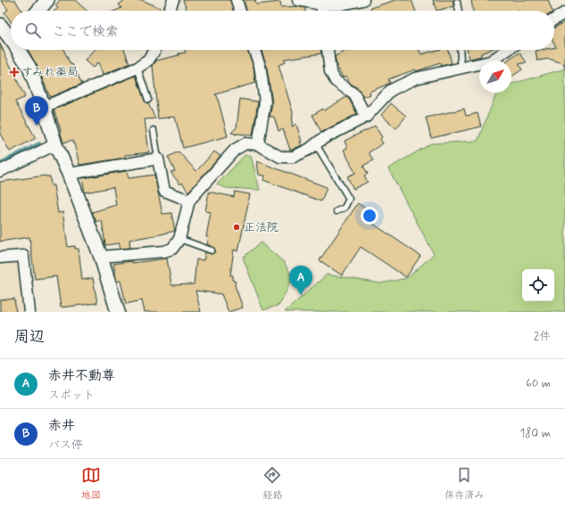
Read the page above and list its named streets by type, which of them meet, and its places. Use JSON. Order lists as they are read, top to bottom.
{
  "places": {
    "health": ["すみれ薬局"],
    "other": ["正法院"]
  },
  "north": "top right",
  "page": {
    "search": "ここで検索",
    "pins": ["B", "A"],
    "heading": ["周辺", "2件"],
    "list": [
      {
        "mark": "A",
        "name": "赤井不動尊",
        "note": "スポット",
        "value": "60 m"
      },
      {
        "mark": "B",
        "name": "赤井",
        "note": "バス停",
        "value": "180 m"
      }
    ],
    "nav": ["地図", "経路", "保存済み"]
  }
}
